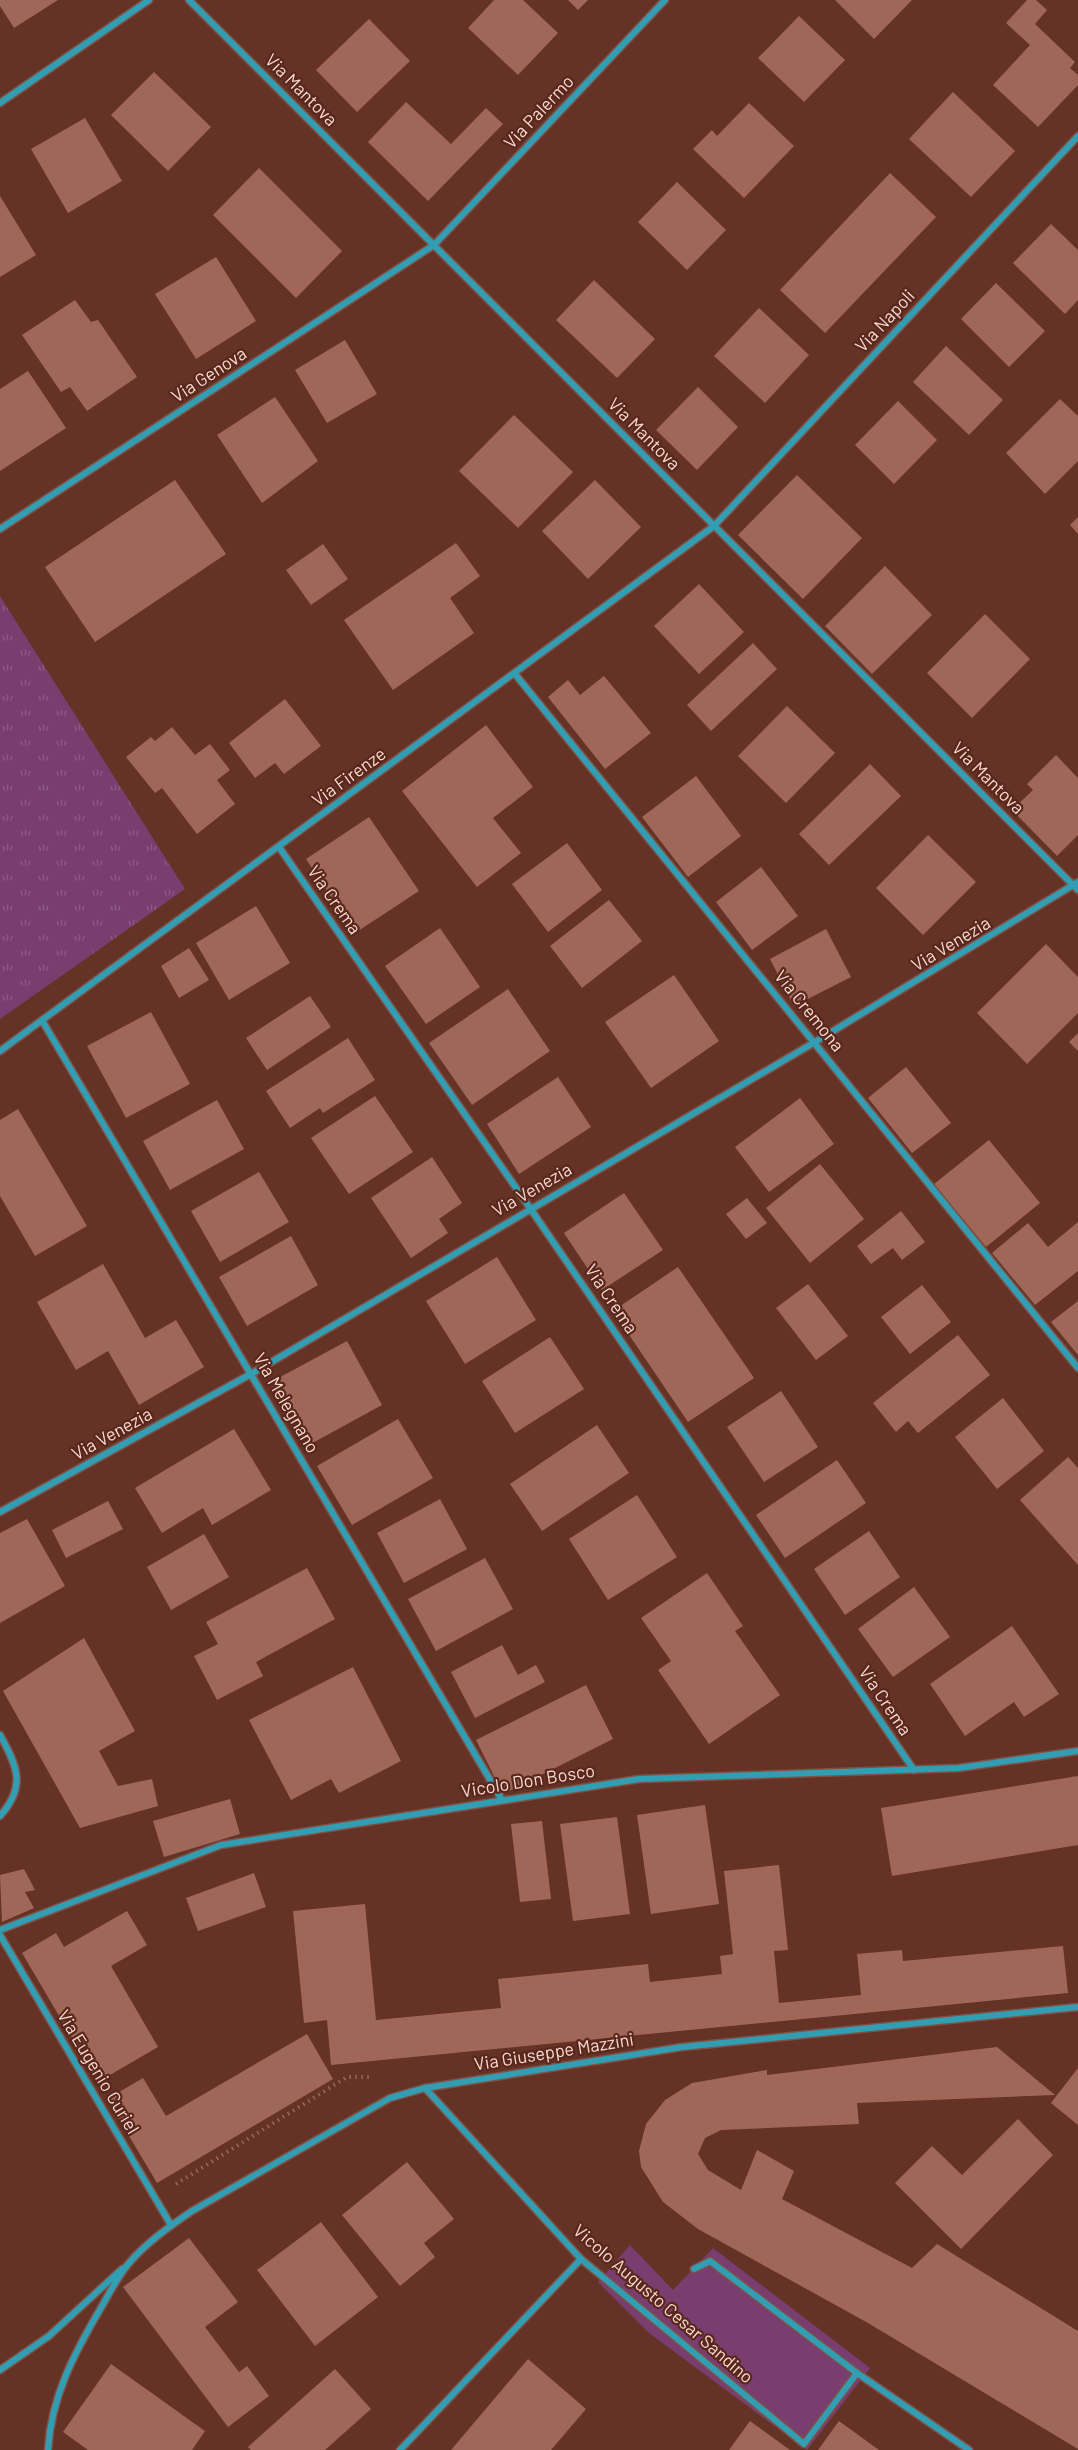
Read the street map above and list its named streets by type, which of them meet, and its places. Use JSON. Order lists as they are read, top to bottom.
{
  "streets": {
    "street": [
      "Via Mantova",
      "Via Palermo",
      "Via Napoli",
      "Via Genova",
      "Via Firenze",
      "Via Crema",
      "Via Venezia",
      "Via Cremona",
      "Via Melegnano",
      "Vicolo Don Bosco",
      "Via Giuseppe Mazzini",
      "Via Eugenio Curiel",
      "Vicolo Augusto Cesar Sandino"
    ]
  },
  "crossings": [
    ["Via Mantova", "Via Palermo"],
    ["Via Mantova", "Via Napoli"],
    ["Via Mantova", "Via Genova"],
    ["Via Mantova", "Via Firenze"],
    ["Via Mantova", "Via Venezia"],
    ["Via Palermo", "Via Genova"],
    ["Via Napoli", "Via Firenze"],
    ["Via Firenze", "Via Crema"],
    ["Via Firenze", "Via Cremona"],
    ["Via Firenze", "Via Melegnano"],
    ["Via Crema", "Via Venezia"],
    ["Via Crema", "Vicolo Don Bosco"],
    ["Via Venezia", "Via Cremona"],
    ["Via Venezia", "Via Melegnano"],
    ["Via Melegnano", "Vicolo Don Bosco"],
    ["Via Giuseppe Mazzini", "Via Eugenio Curiel"],
    ["Via Giuseppe Mazzini", "Vicolo Augusto Cesar Sandino"]
  ]
}
